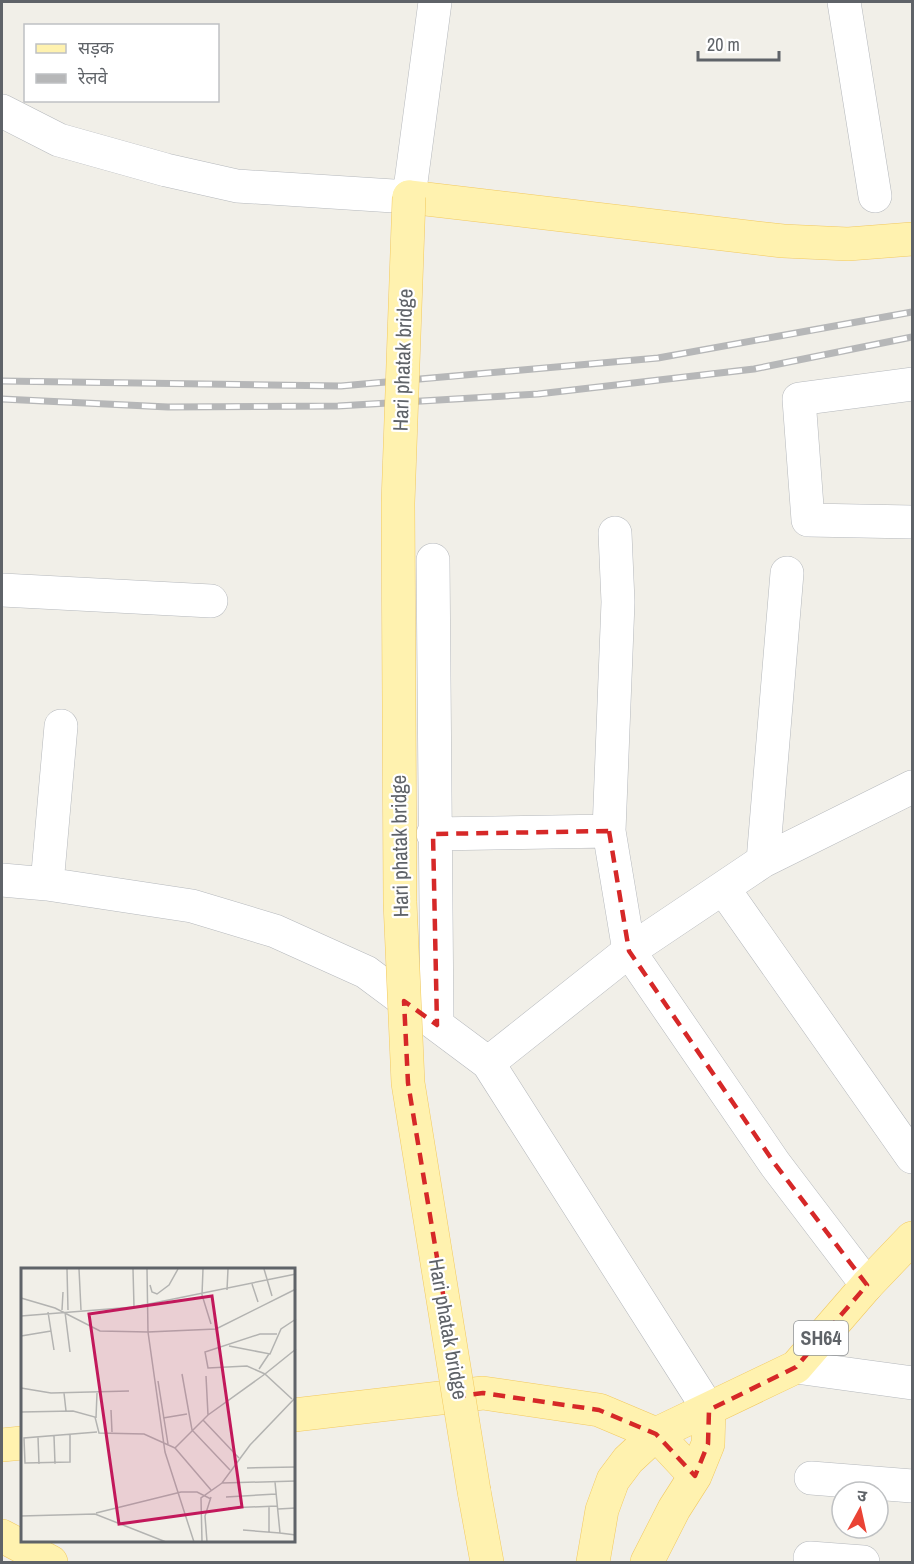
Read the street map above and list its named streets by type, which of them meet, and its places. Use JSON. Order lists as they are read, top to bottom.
{
  "streets": {
    "main road": ["Hari phatak bridge", "SH64"]
  },
  "legend": ["सड़क", "रेलवे"],
  "scale_bar": "20 m",
  "north": "top"
}
